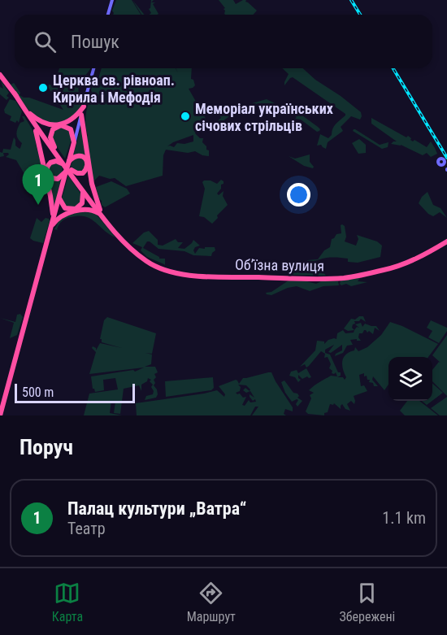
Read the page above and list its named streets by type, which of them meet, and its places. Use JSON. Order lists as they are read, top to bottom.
{
  "streets": {
    "highway": ["Обʼїзна вулиця"]
  },
  "places": ["Церква св. рівноап. Кирила і Мефодія", "Меморіал українських січових стрільців"],
  "scale_bar": "500 m",
  "page": {
    "search": "Пошук",
    "pins": "1",
    "scale": "500 m",
    "heading": "Поруч",
    "list": [
      {
        "mark": "1",
        "name": "Палац культури „Ватра“",
        "note": "Театр",
        "value": "1.1 km"
      }
    ],
    "nav": ["Карта", "Маршрут", "Збережені"]
  }
}
